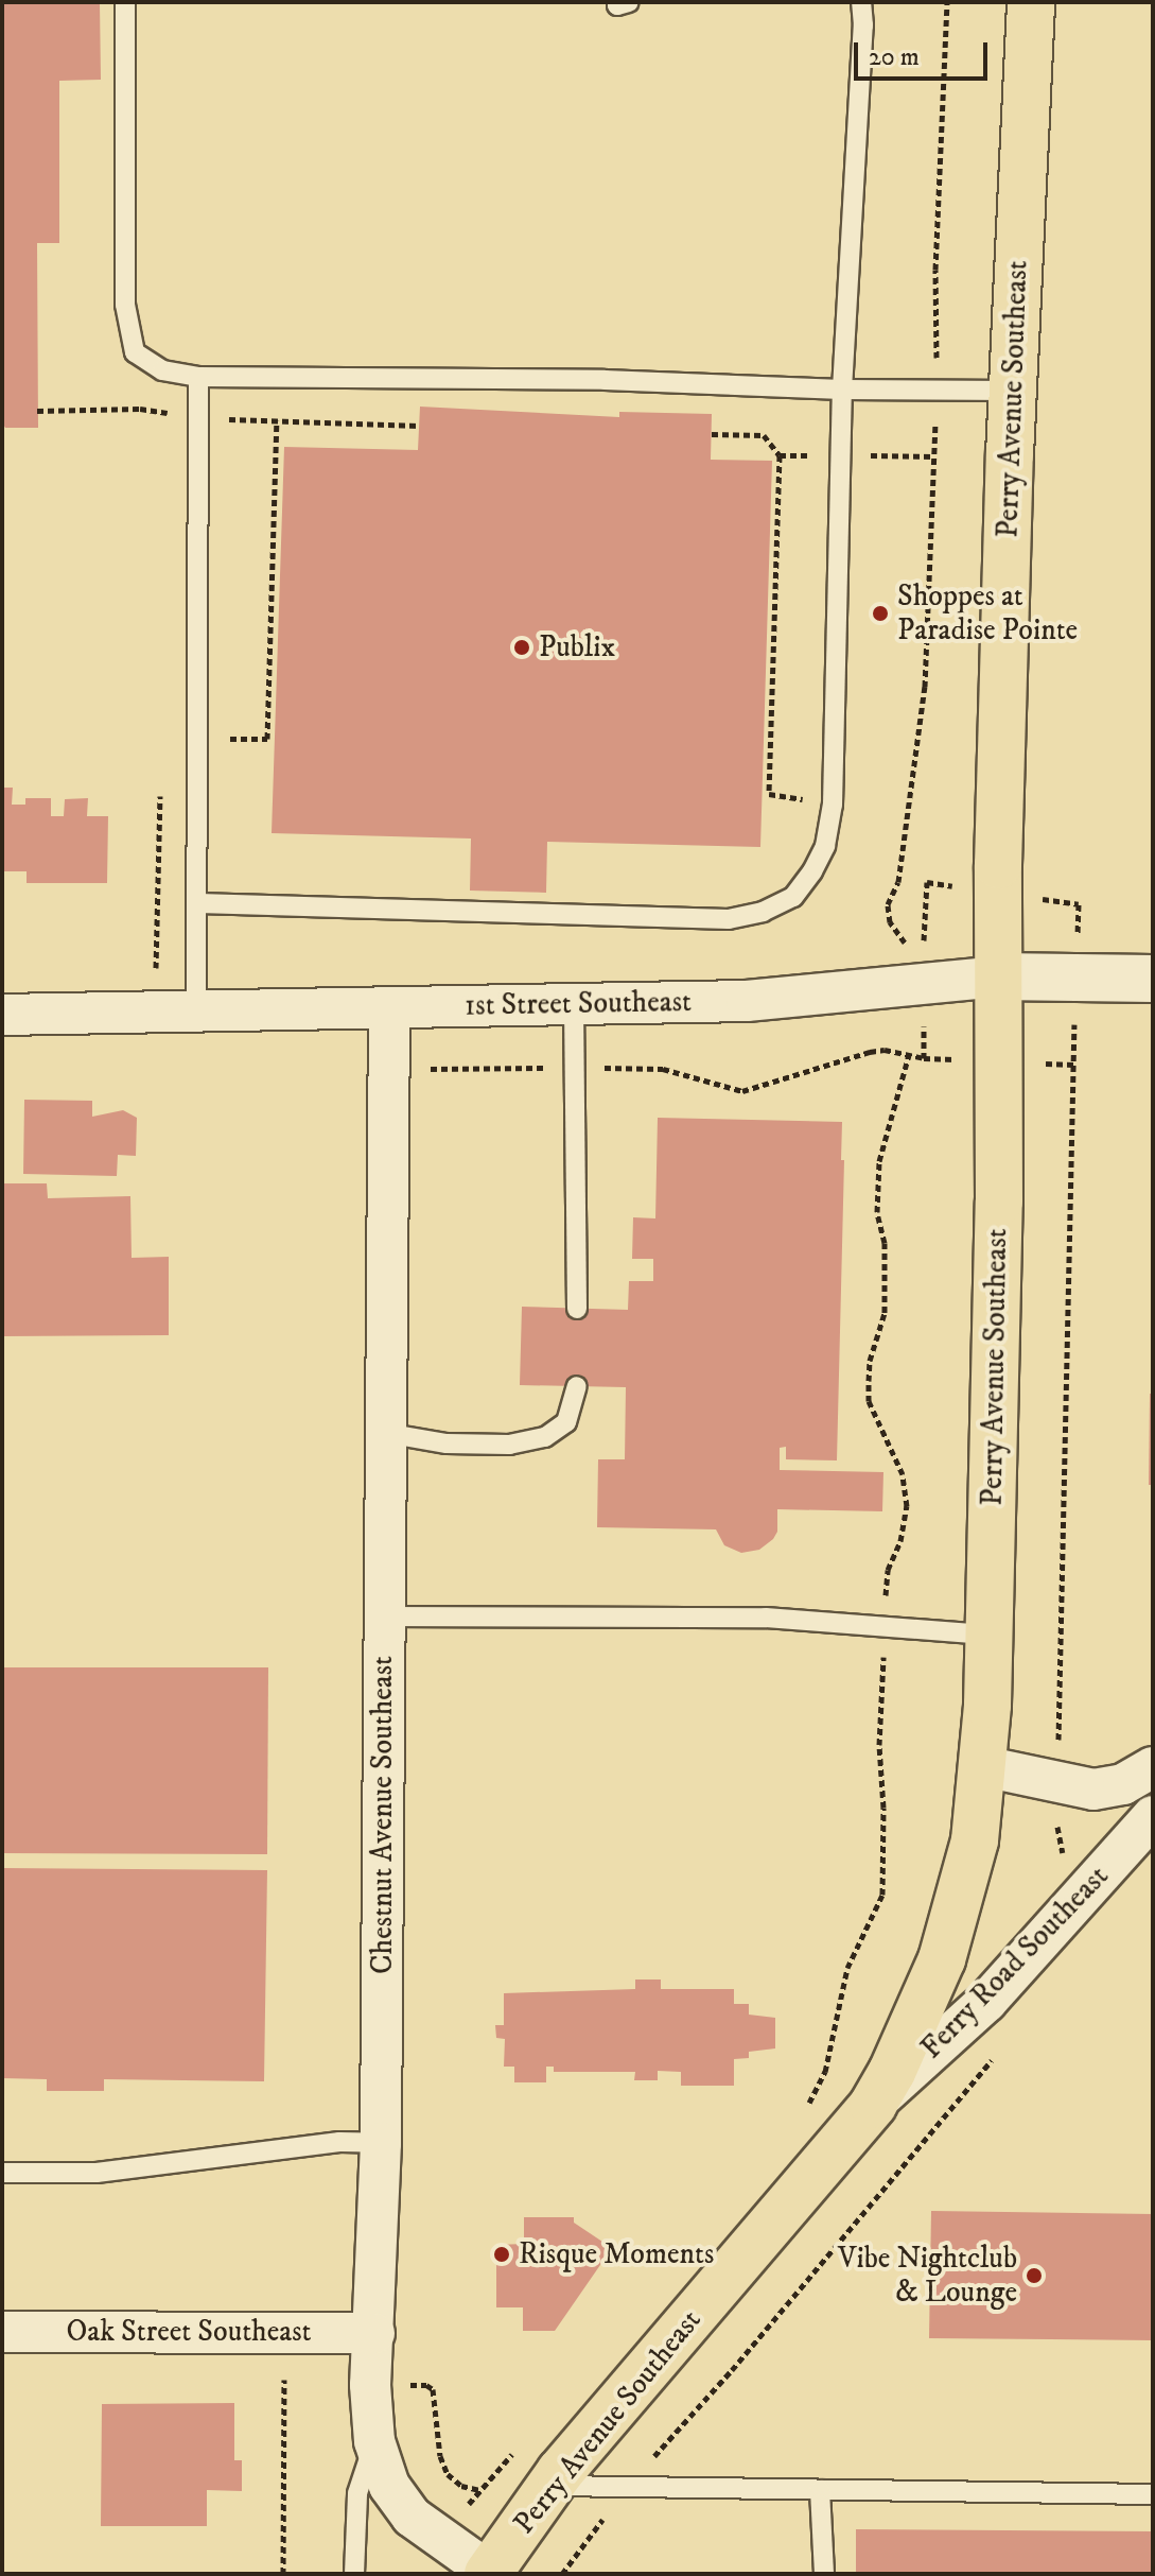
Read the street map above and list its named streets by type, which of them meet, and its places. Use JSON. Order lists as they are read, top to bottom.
{
  "streets": {
    "main road": ["Perry Avenue Southeast"],
    "street": [
      "1st Street Southeast",
      "Chestnut Avenue Southeast",
      "Ferry Road Southeast",
      "Oak Street Southeast"
    ]
  },
  "crossings": [
    ["Perry Avenue Southeast", "1st Street Southeast"],
    ["Perry Avenue Southeast", "Chestnut Avenue Southeast"],
    ["Perry Avenue Southeast", "Ferry Road Southeast"],
    ["1st Street Southeast", "Chestnut Avenue Southeast"],
    ["Chestnut Avenue Southeast", "Oak Street Southeast"]
  ],
  "places": [
    "Shoppes at Paradise Pointe",
    "Publix",
    "Risque Moments",
    "Vibe Nightclub & Lounge"
  ],
  "scale_bar": "20 m"
}
